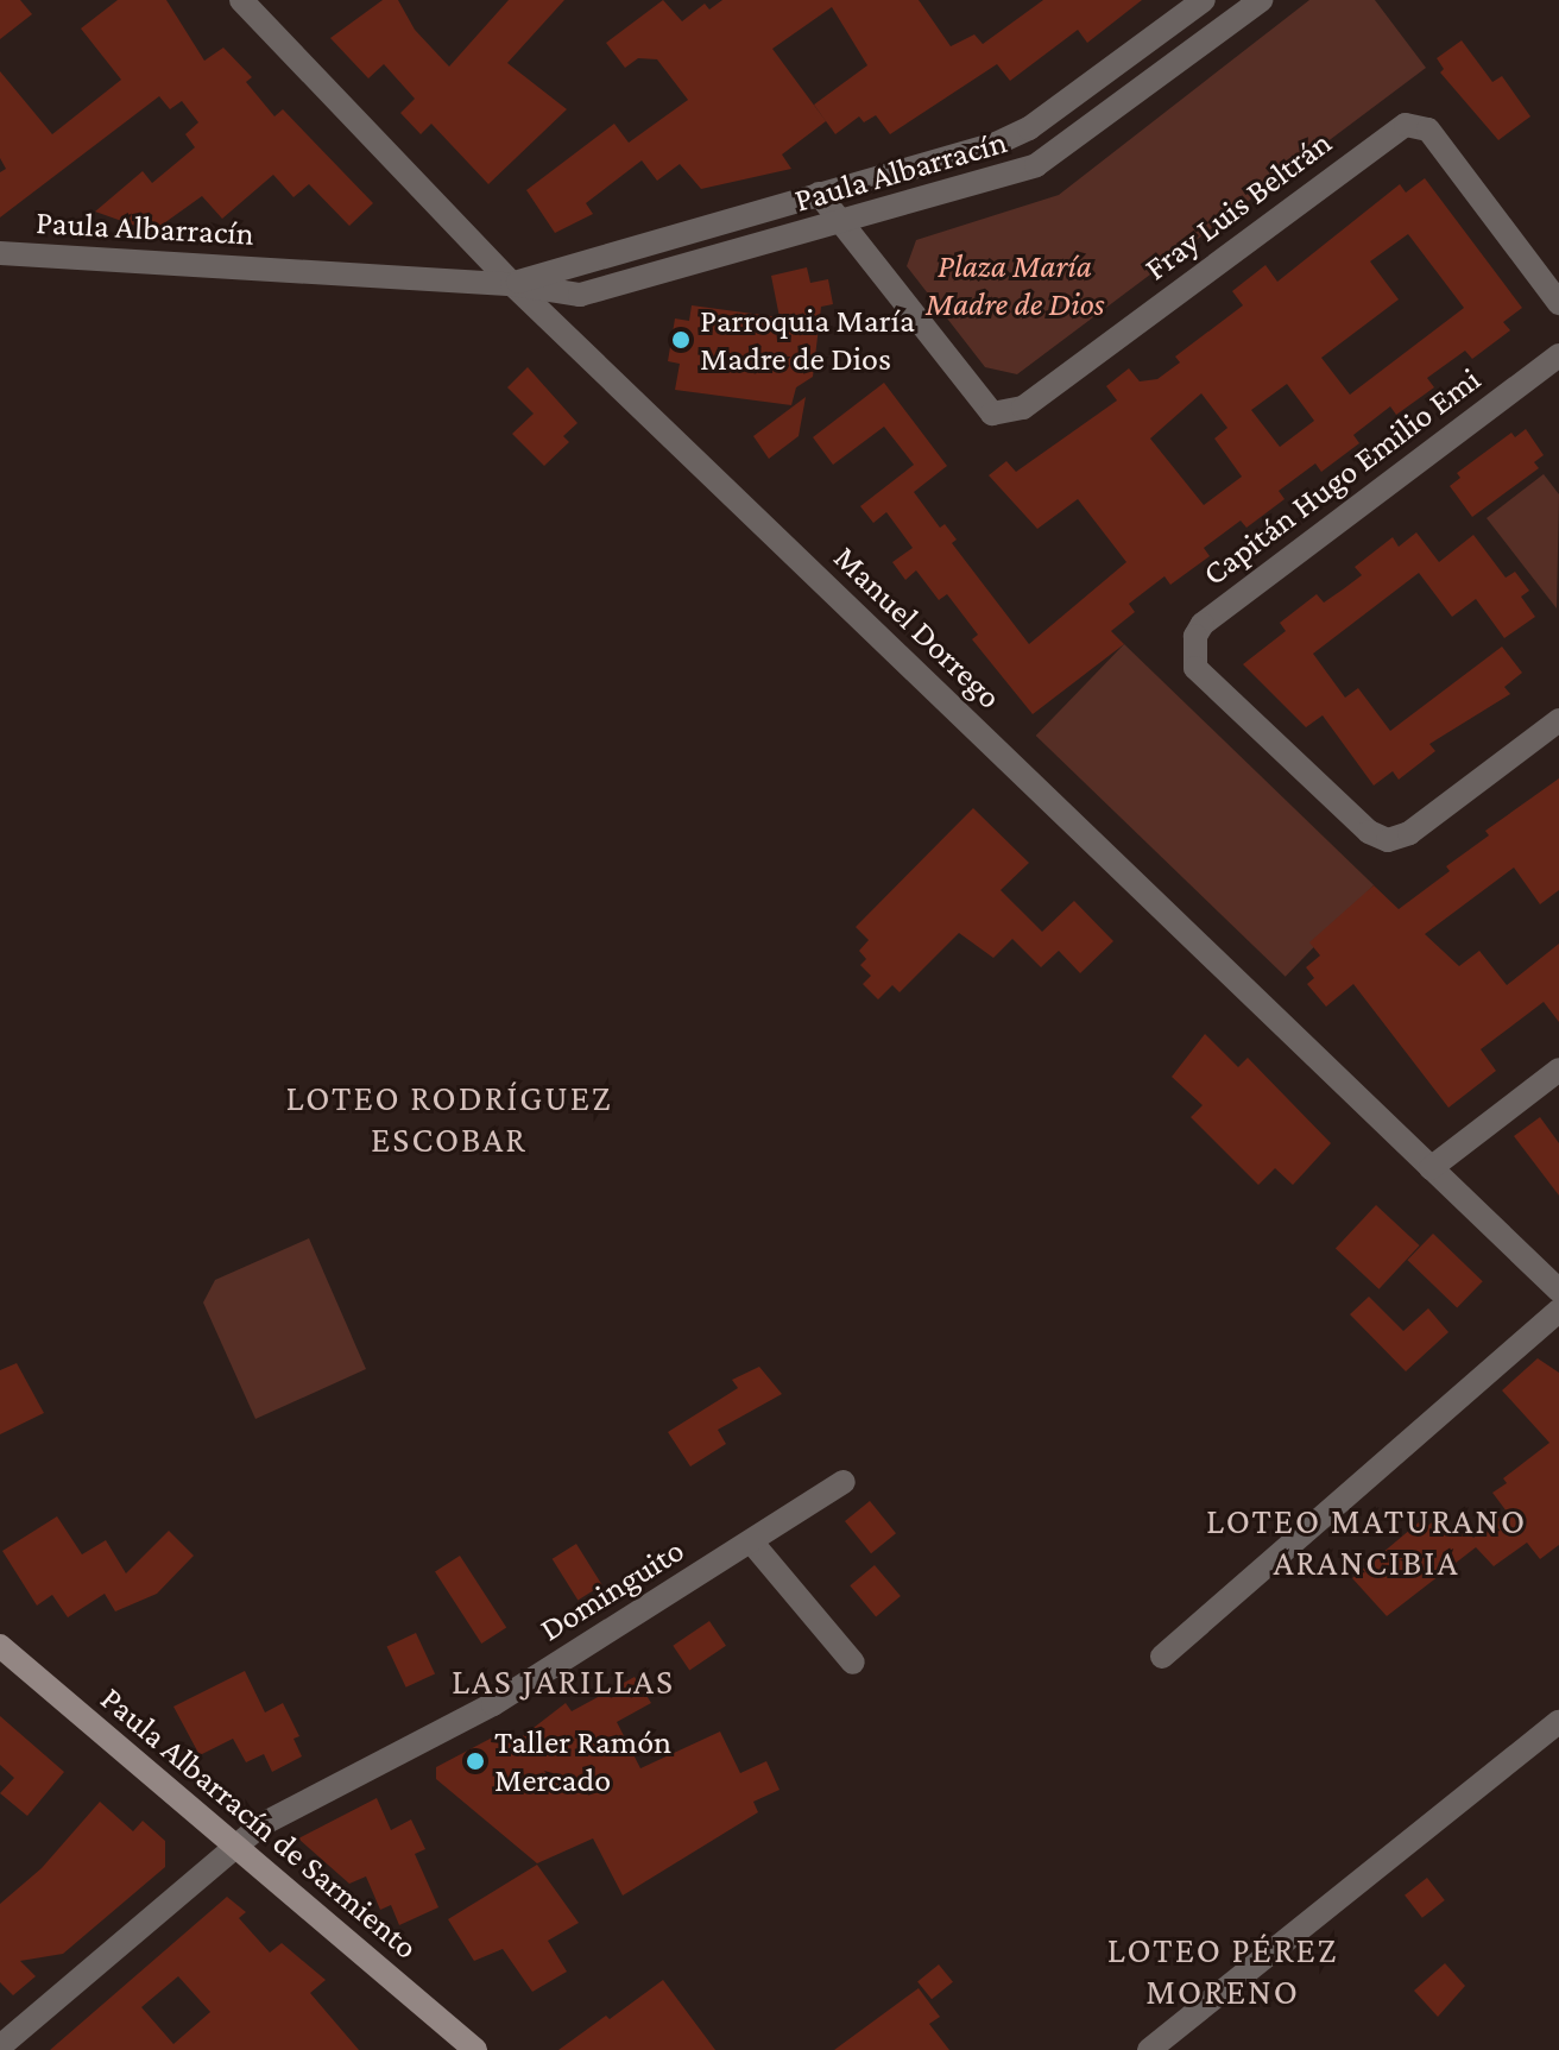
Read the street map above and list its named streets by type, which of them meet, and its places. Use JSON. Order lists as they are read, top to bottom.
{
  "streets": {
    "main road": ["Paula Albarracín de Sarmiento"],
    "street": [
      "Paula Albarracín",
      "Fray Luis Beltrán",
      "Capitán Hugo Emilio Emi",
      "Manuel Dorrego",
      "Dominguito"
    ]
  },
  "crossings": [
    ["Paula Albarracín", "Fray Luis Beltrán"],
    ["Paula Albarracín", "Manuel Dorrego"],
    ["Dominguito", "Paula Albarracín de Sarmiento"]
  ],
  "districts": [
    "LOTEO RODRÍGUEZ ESCOBAR",
    "LOTEO MATURANO ARANCIBIA",
    "LAS JARILLAS",
    "LOTEO PÉREZ MORENO"
  ],
  "parks": ["Plaza María Madre de Dios"],
  "places": ["Parroquia María Madre de Dios", "Taller Ramón Mercado"]
}
